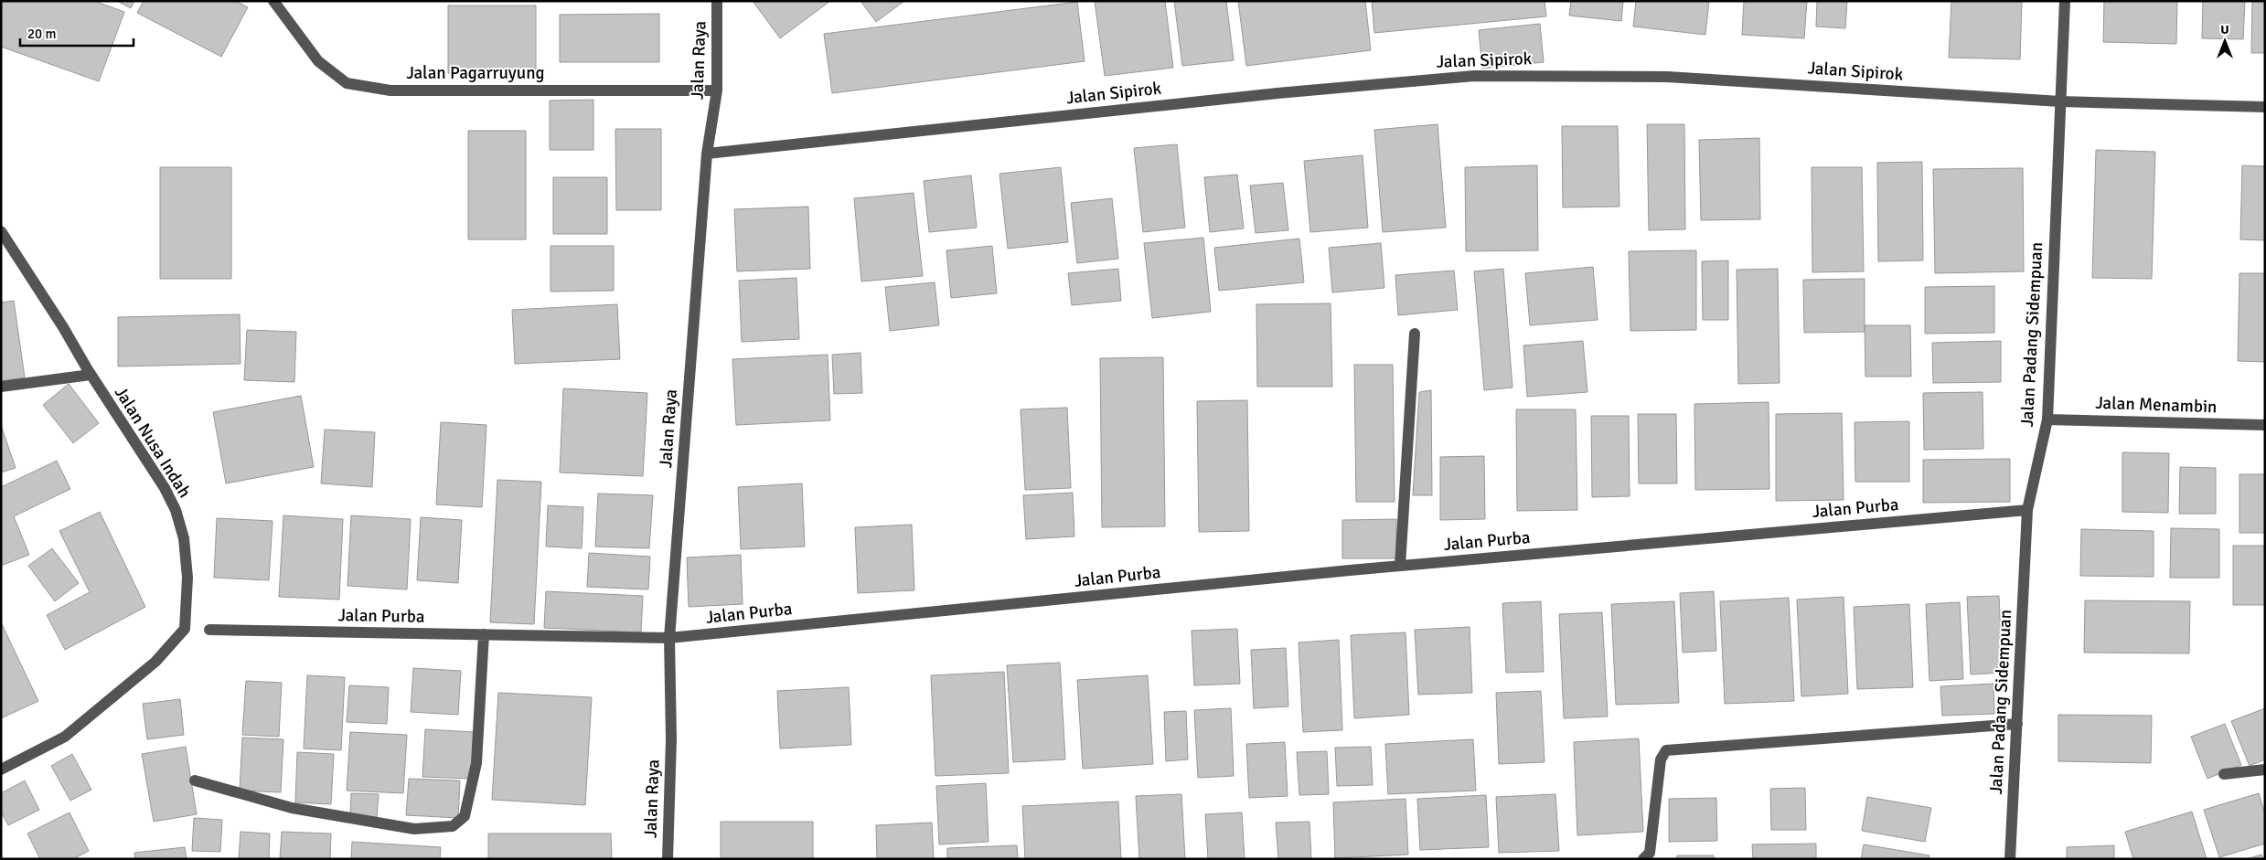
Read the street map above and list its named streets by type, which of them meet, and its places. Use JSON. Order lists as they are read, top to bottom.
{
  "streets": {
    "street": [
      "Jalan Raya",
      "Jalan Sipirok",
      "Jalan Pagarruyung",
      "Jalan Padang Sidempuan",
      "Jalan Menambin",
      "Jalan Nusa Indah",
      "Jalan Purba"
    ]
  },
  "crossings": [
    ["Jalan Raya", "Jalan Sipirok"],
    ["Jalan Raya", "Jalan Pagarruyung"],
    ["Jalan Raya", "Jalan Purba"],
    ["Jalan Sipirok", "Jalan Padang Sidempuan"],
    ["Jalan Padang Sidempuan", "Jalan Menambin"],
    ["Jalan Padang Sidempuan", "Jalan Purba"]
  ],
  "scale_bar": "20 m",
  "north": "top"
}
